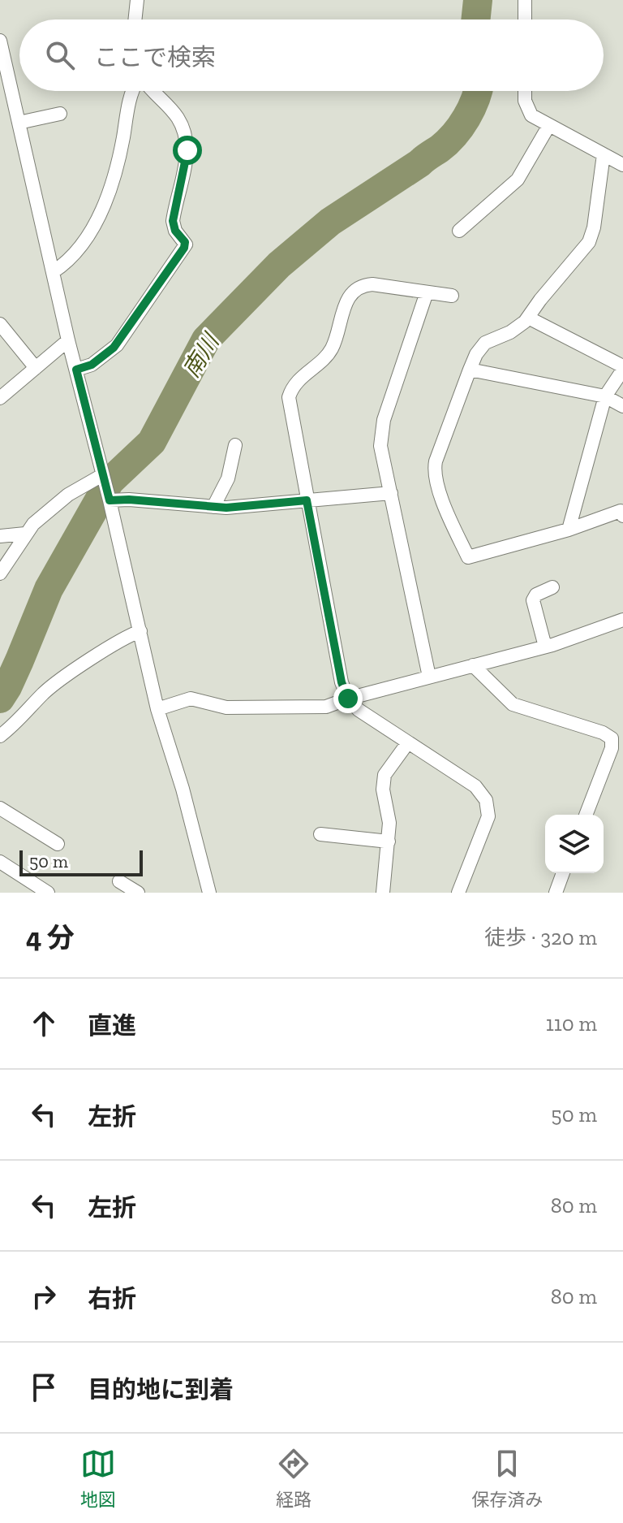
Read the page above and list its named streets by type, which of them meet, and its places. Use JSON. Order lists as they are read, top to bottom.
{
  "water": ["南川"],
  "scale_bar": "50 m",
  "page": {
    "search": "ここで検索",
    "scale": "50 m",
    "heading": ["4 分", "徒歩 · 320 m"],
    "list": [
      ["直進", "110 m"],
      ["左折", "50 m"],
      ["左折", "80 m"],
      ["右折", "80 m"],
      "目的地に到着"
    ],
    "nav": ["地図", "経路", "保存済み"]
  }
}
